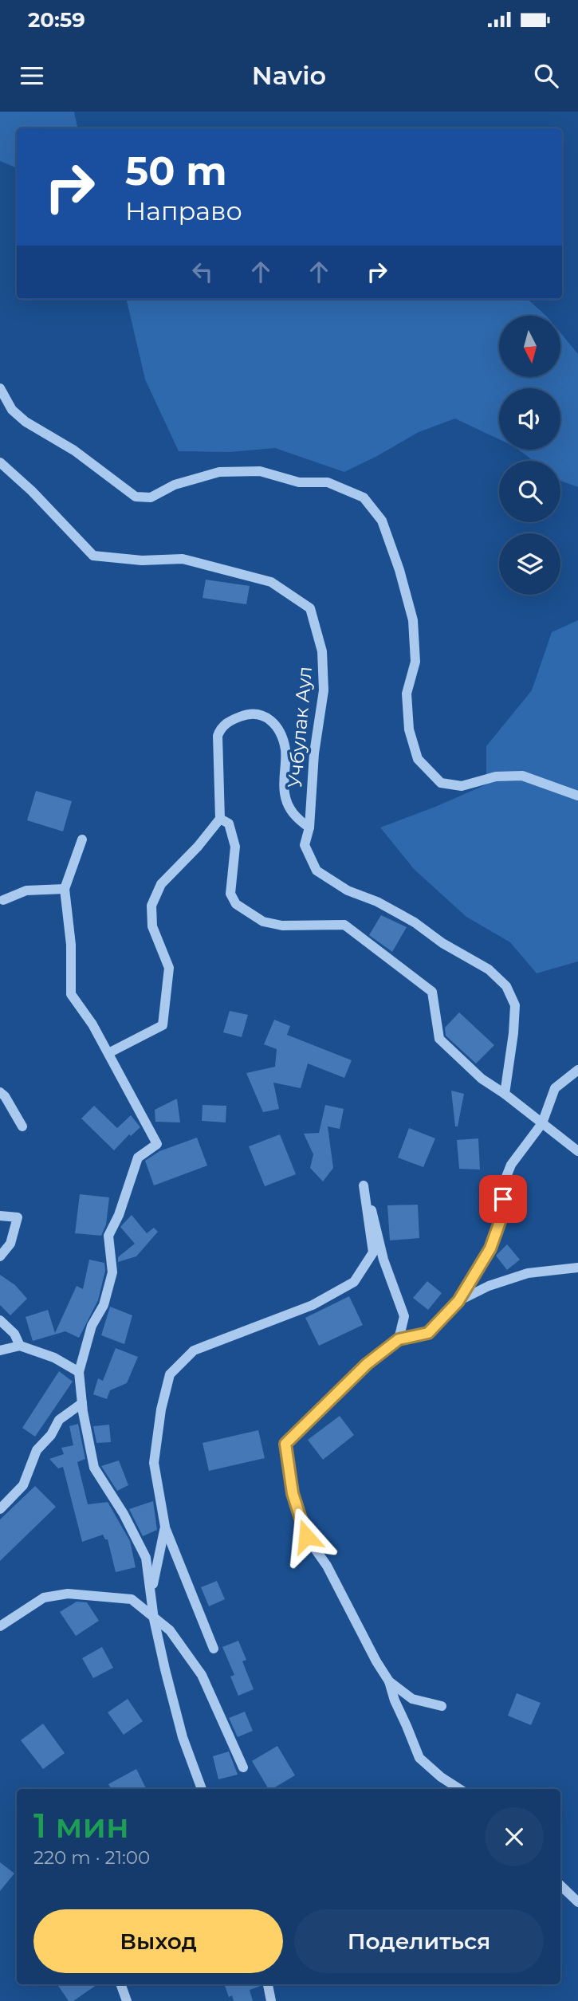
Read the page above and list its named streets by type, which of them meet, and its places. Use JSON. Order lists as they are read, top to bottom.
{
  "streets": {
    "street": ["Учбулак Аул"]
  },
  "north": "bottom",
  "page": {
    "status": "20:59",
    "header": "Navio",
    "turn": ["50 m", "Направо"],
    "heading": ["1 мин", "220 m · 21:00"],
    "buttons": ["Выход", "Поделиться"]
  }
}
